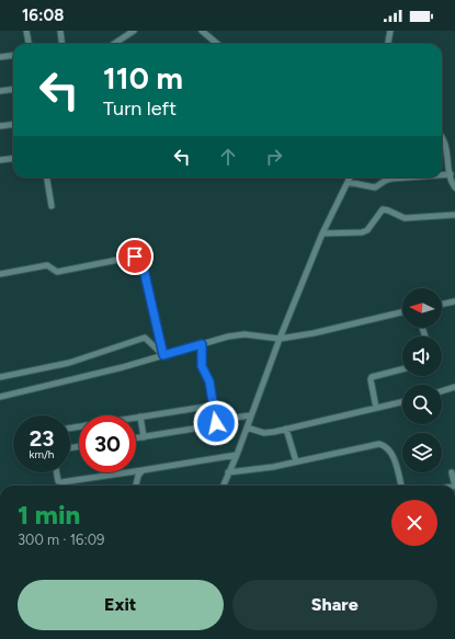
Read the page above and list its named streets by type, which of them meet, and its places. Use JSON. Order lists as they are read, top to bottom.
{
  "north": "left",
  "page": {
    "status": "16:08",
    "turn": ["110 m", "Turn left"],
    "speed": "23 km/h",
    "limit": "30",
    "heading": ["1 min", "300 m · 16:09"],
    "buttons": ["Exit", "Share"]
  }
}
